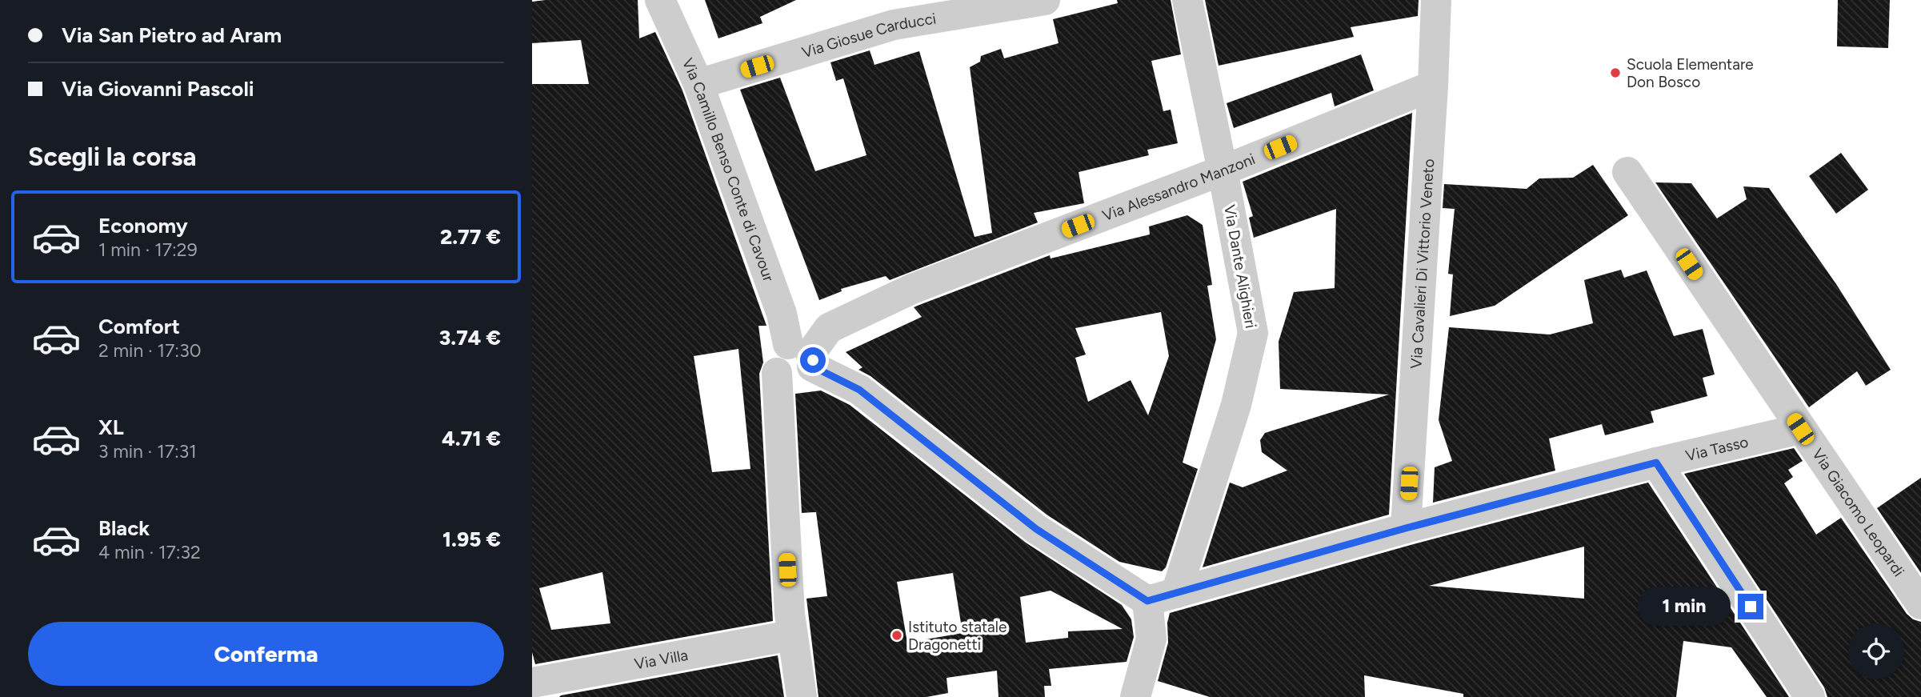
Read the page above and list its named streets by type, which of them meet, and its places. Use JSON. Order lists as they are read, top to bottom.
{
  "streets": {
    "street": [
      "Via Giosue Carducci",
      "Via Camillo Benso Conte di Cavour",
      "Via Alessandro Manzoni",
      "Via Cavalieri Di Vittorio Veneto",
      "Via Dante Alighieri",
      "Via Tasso",
      "Via Giacomo Leopardi",
      "Via Villa"
    ]
  },
  "crossings": [
    ["Via Giosue Carducci", "Via Camillo Benso Conte di Cavour"],
    ["Via Camillo Benso Conte di Cavour", "Via Alessandro Manzoni"],
    ["Via Alessandro Manzoni", "Via Cavalieri Di Vittorio Veneto"],
    ["Via Alessandro Manzoni", "Via Dante Alighieri"],
    ["Via Alessandro Manzoni", "Via Villa"],
    ["Via Cavalieri Di Vittorio Veneto", "Via Tasso"],
    ["Via Dante Alighieri", "Via Tasso"],
    ["Via Tasso", "Via Giacomo Leopardi"]
  ],
  "places": ["Scuola Elementare Don Bosco", "Istituto statale Dragonetti"],
  "page": {
    "banner": ["Via San Pietro ad Aram", "Via Giovanni Pascoli"],
    "heading": "Scegli la corsa",
    "list": [
      {
        "name": "Economy",
        "note": "1 min · 17:29",
        "value": "2.77 €"
      },
      {
        "name": "Comfort",
        "note": "2 min · 17:30",
        "value": "3.74 €"
      },
      {
        "name": "XL",
        "note": "3 min · 17:31",
        "value": "4.71 €"
      },
      {
        "name": "Black",
        "note": "4 min · 17:32",
        "value": "1.95 €"
      }
    ],
    "bubble": "1 min",
    "buttons": "Conferma"
  }
}
